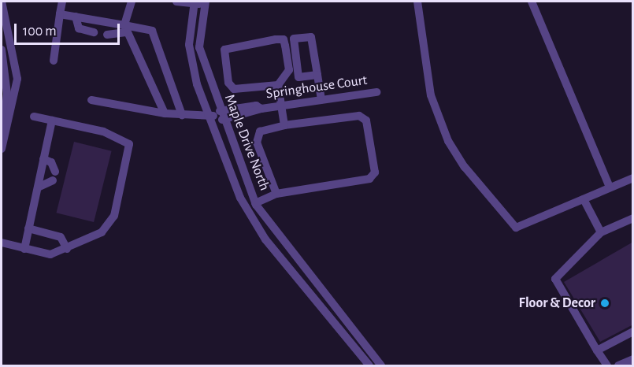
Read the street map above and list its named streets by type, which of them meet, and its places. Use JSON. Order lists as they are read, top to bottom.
{
  "streets": {
    "street": ["Springhouse Court", "Maple Drive North"]
  },
  "crossings": [
    ["Springhouse Court", "Maple Drive North"]
  ],
  "places": ["Floor & Decor"],
  "scale_bar": "100 m"
}
